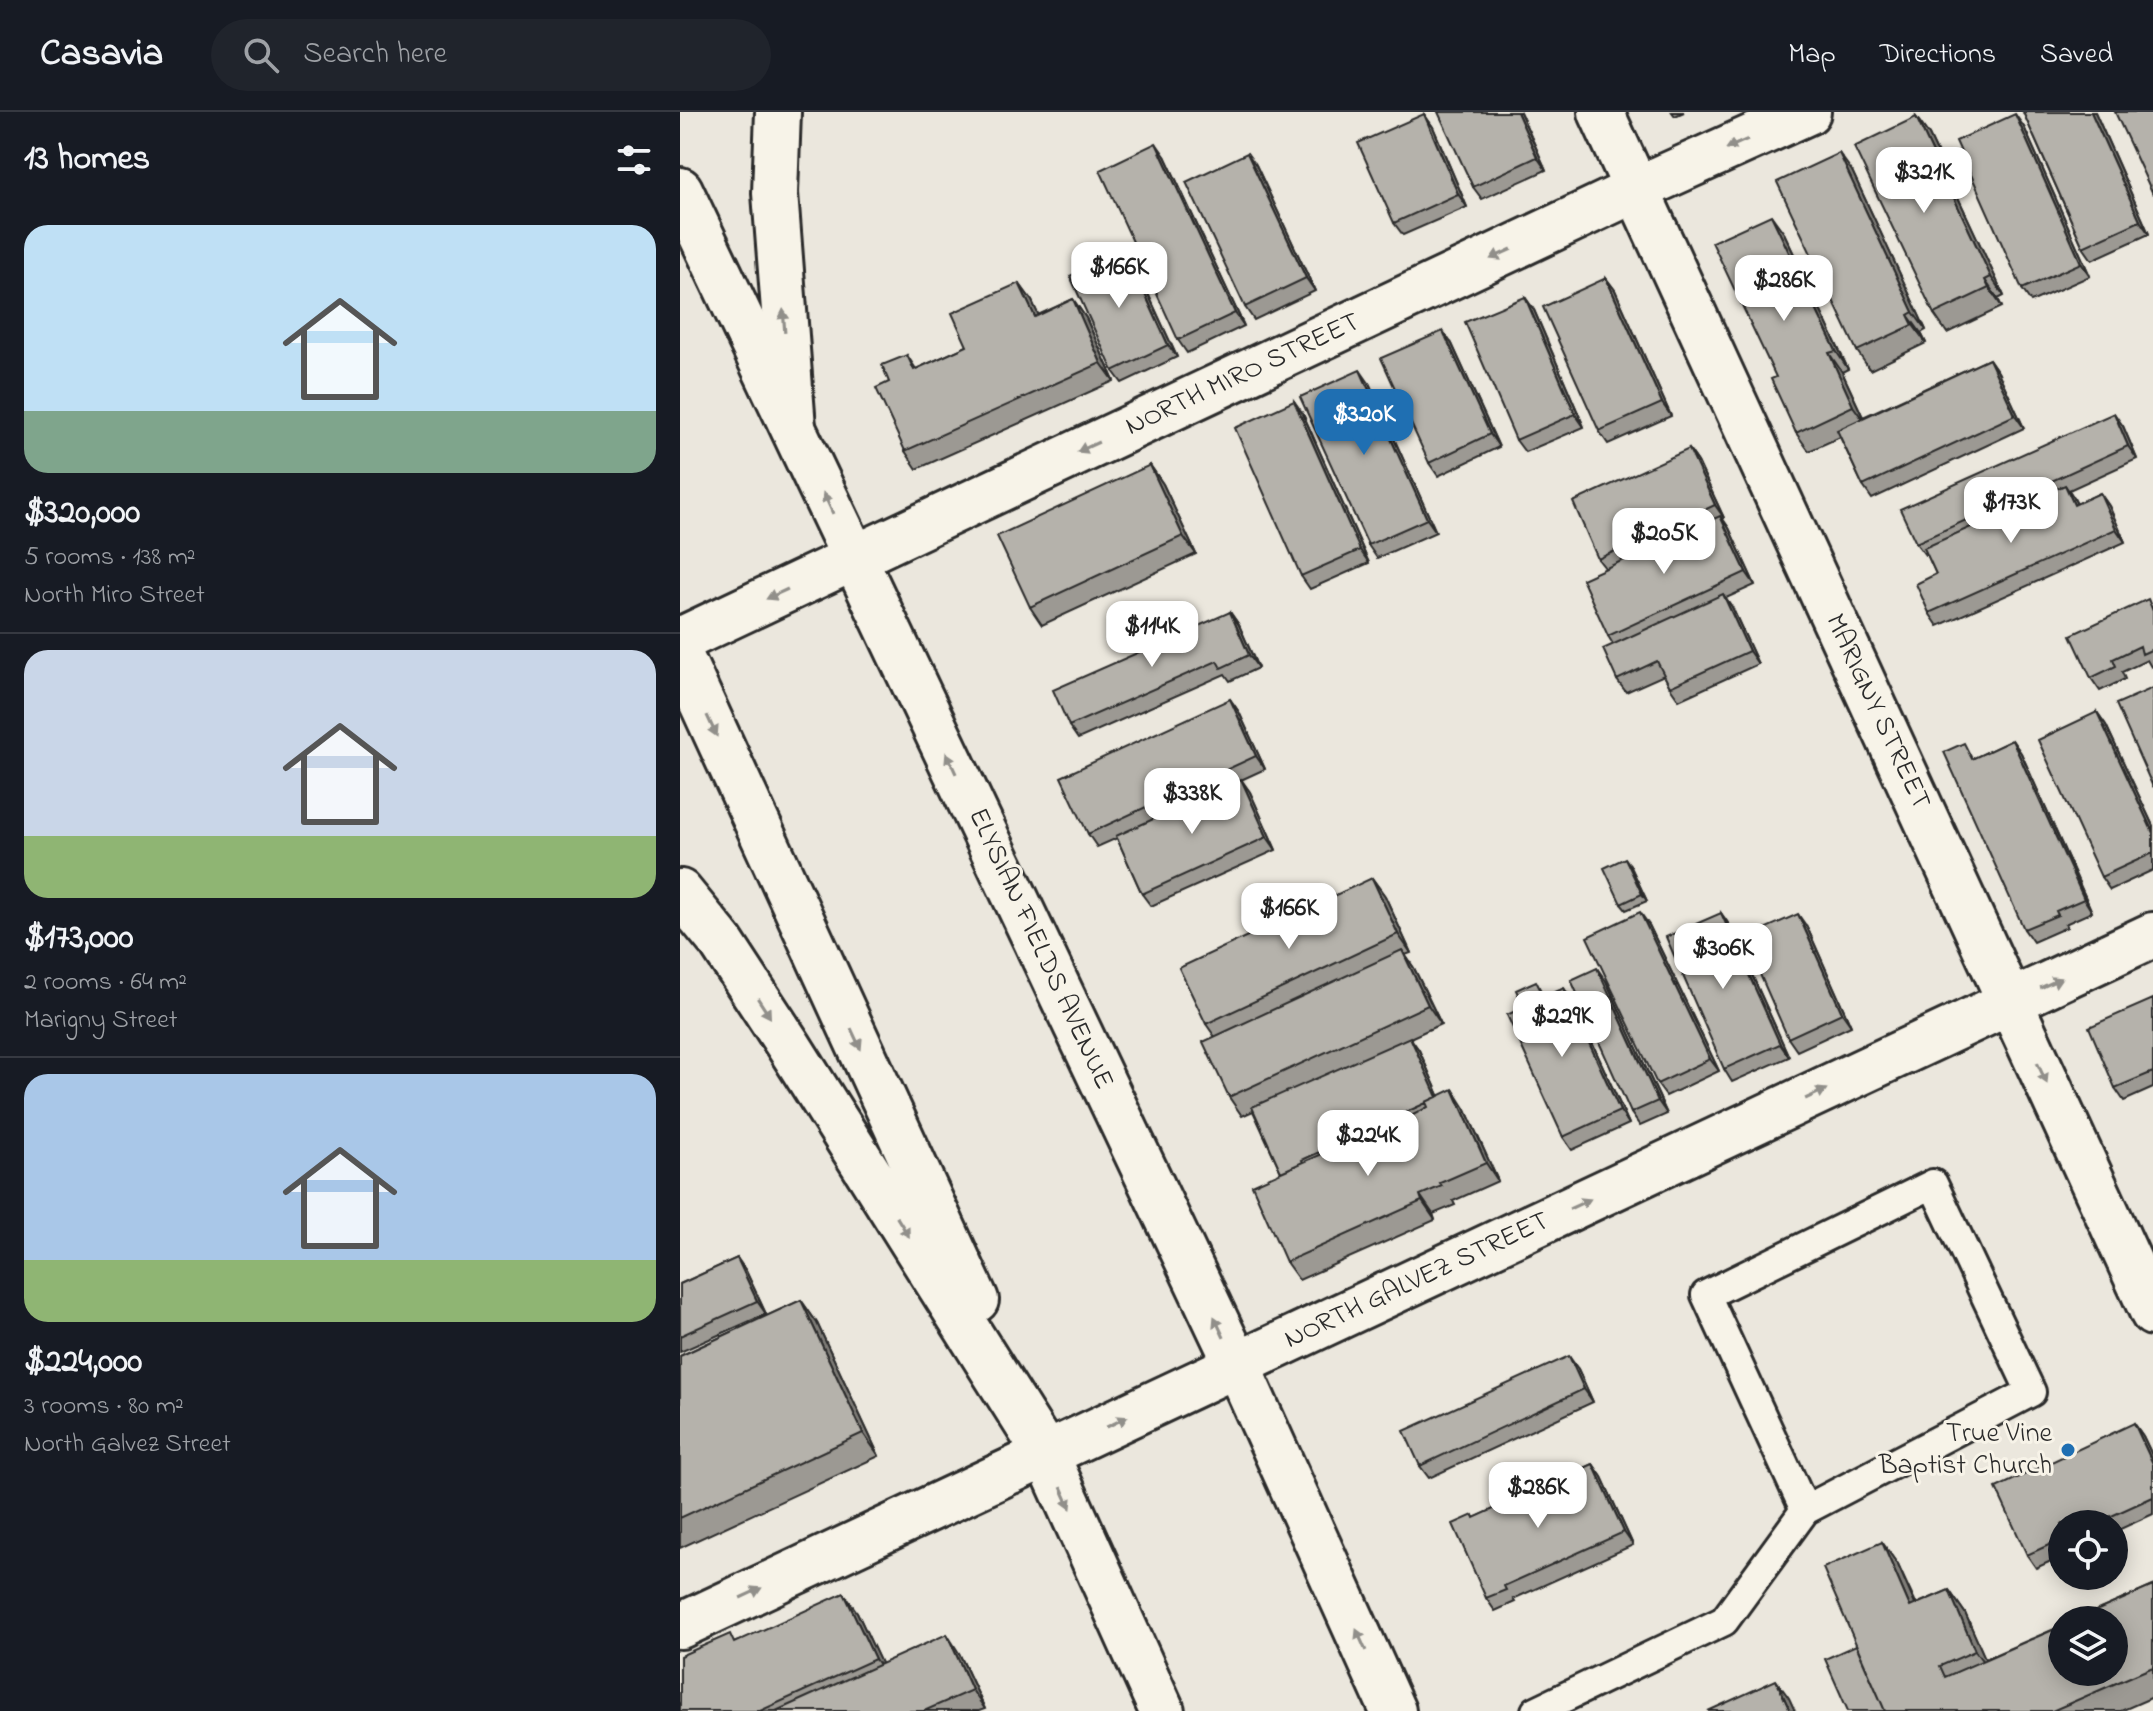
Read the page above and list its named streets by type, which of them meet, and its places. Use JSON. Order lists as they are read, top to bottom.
{
  "streets": {
    "main road": [
      "NORTH MIRO STREET",
      "MARIGNY STREET",
      "ELYSIAN FIELDS AVENUE",
      "NORTH GALVEZ STREET"
    ]
  },
  "crossings": [
    ["NORTH MIRO STREET", "MARIGNY STREET"],
    ["NORTH MIRO STREET", "ELYSIAN FIELDS AVENUE"],
    ["MARIGNY STREET", "NORTH GALVEZ STREET"],
    ["ELYSIAN FIELDS AVENUE", "NORTH GALVEZ STREET"]
  ],
  "one_way": ["NORTH MIRO STREET", "NORTH GALVEZ STREET"],
  "places": ["True Vine Baptist Church"],
  "page": {
    "header": "Casavia",
    "search": "Search here",
    "nav": ["Map", "Directions", "Saved"],
    "heading": "13 homes",
    "price": [
      "$321K",
      "$166K",
      "$286K",
      "$320K",
      "$173K",
      "$205K",
      "$114K",
      "$338K",
      "$166K",
      "$306K",
      "$229K",
      "$224K",
      "$286K"
    ],
    "list": [
      {
        "name": "$320,000",
        "note": "5 rooms · 138 m² · North Miro Street"
      },
      {
        "name": "$173,000",
        "note": "2 rooms · 64 m² · Marigny Street"
      },
      {
        "name": "$224,000",
        "note": "3 rooms · 80 m² · North Galvez Street"
      }
    ]
  }
}
